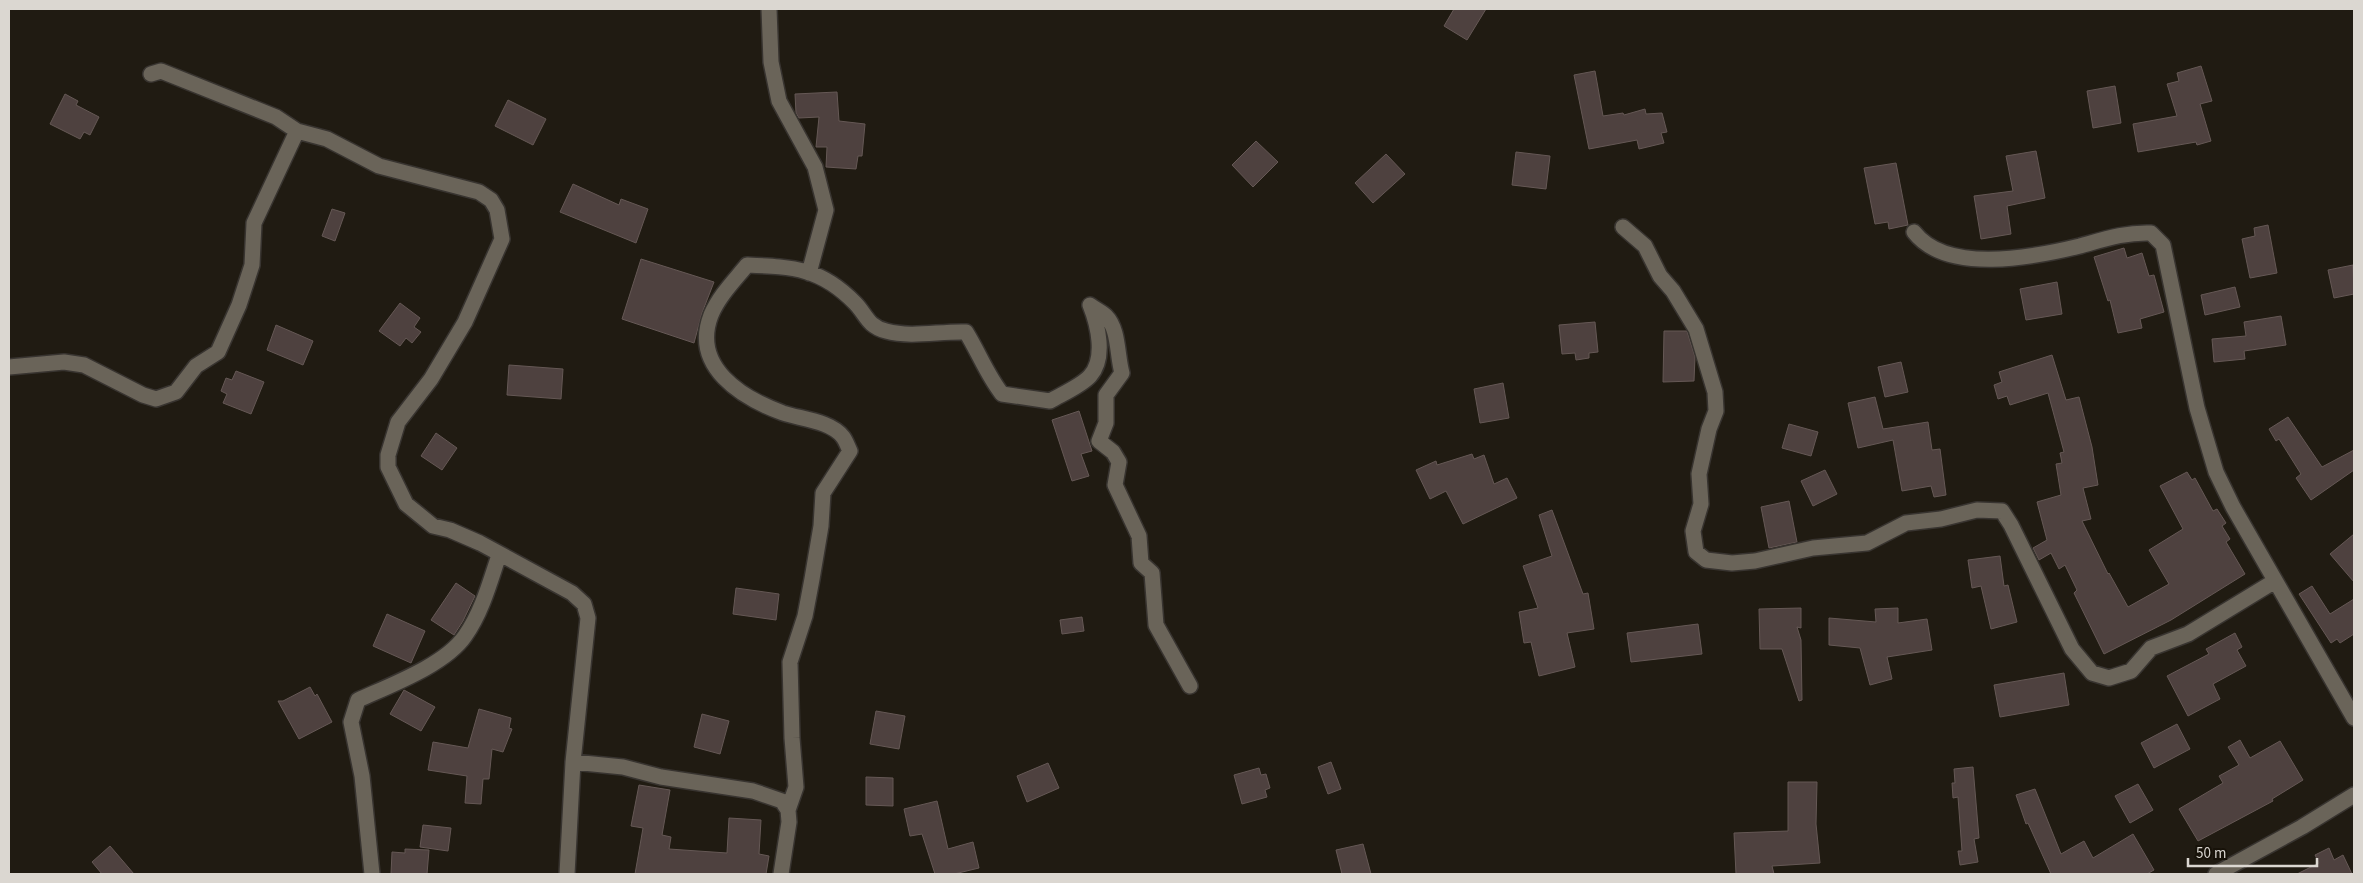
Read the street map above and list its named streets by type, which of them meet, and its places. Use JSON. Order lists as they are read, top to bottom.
{
  "scale_bar": "50 m"
}
